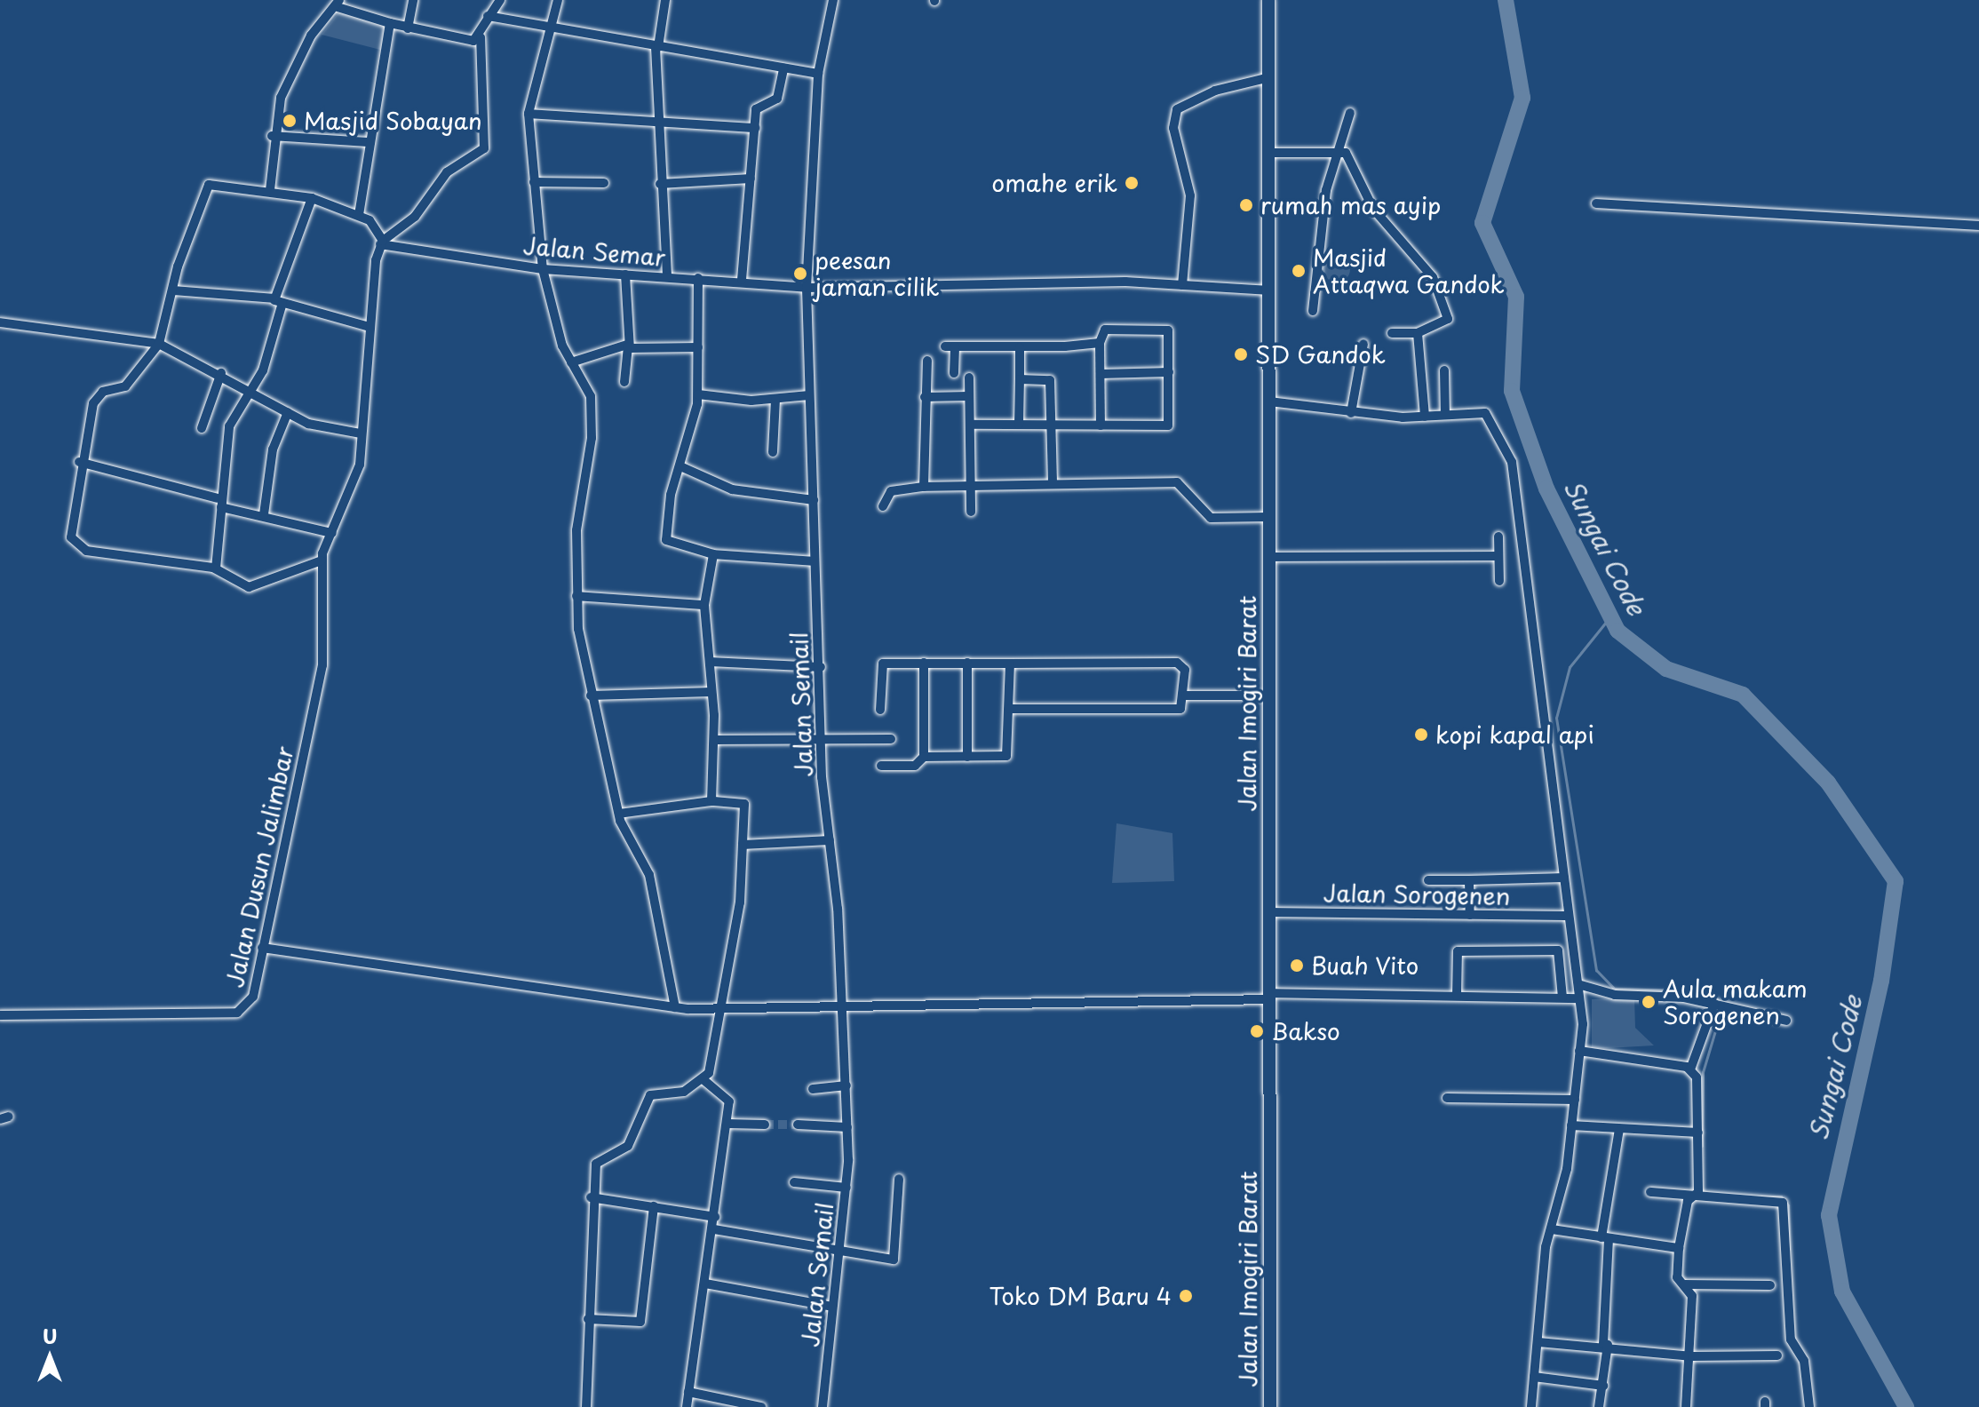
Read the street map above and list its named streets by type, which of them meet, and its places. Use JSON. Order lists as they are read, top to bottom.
{
  "streets": {
    "main road": ["Jalan Imogiri Barat"],
    "street": [
      "Jalan Semar",
      "Jalan Semail",
      "Jalan Dusun Jalimbar",
      "Jalan Sorogenen"
    ]
  },
  "crossings": [
    ["Jalan Semar", "Jalan Imogiri Barat"],
    ["Jalan Semar", "Jalan Semail"],
    ["Jalan Semar", "Jalan Dusun Jalimbar"],
    ["Jalan Imogiri Barat", "Jalan Sorogenen"]
  ],
  "water": ["Sungai Code"],
  "places": [
    "Masjid Sobayan",
    "omahe erik",
    "rumah mas ayip",
    "Masjid Attaqwa Gandok",
    "peesan jaman cilik",
    "SD Gandok",
    "kopi kapal api",
    "Buah Vito",
    "Aula makam Sorogenen",
    "Bakso",
    "Toko DM Baru 4"
  ],
  "north": "top"
}
